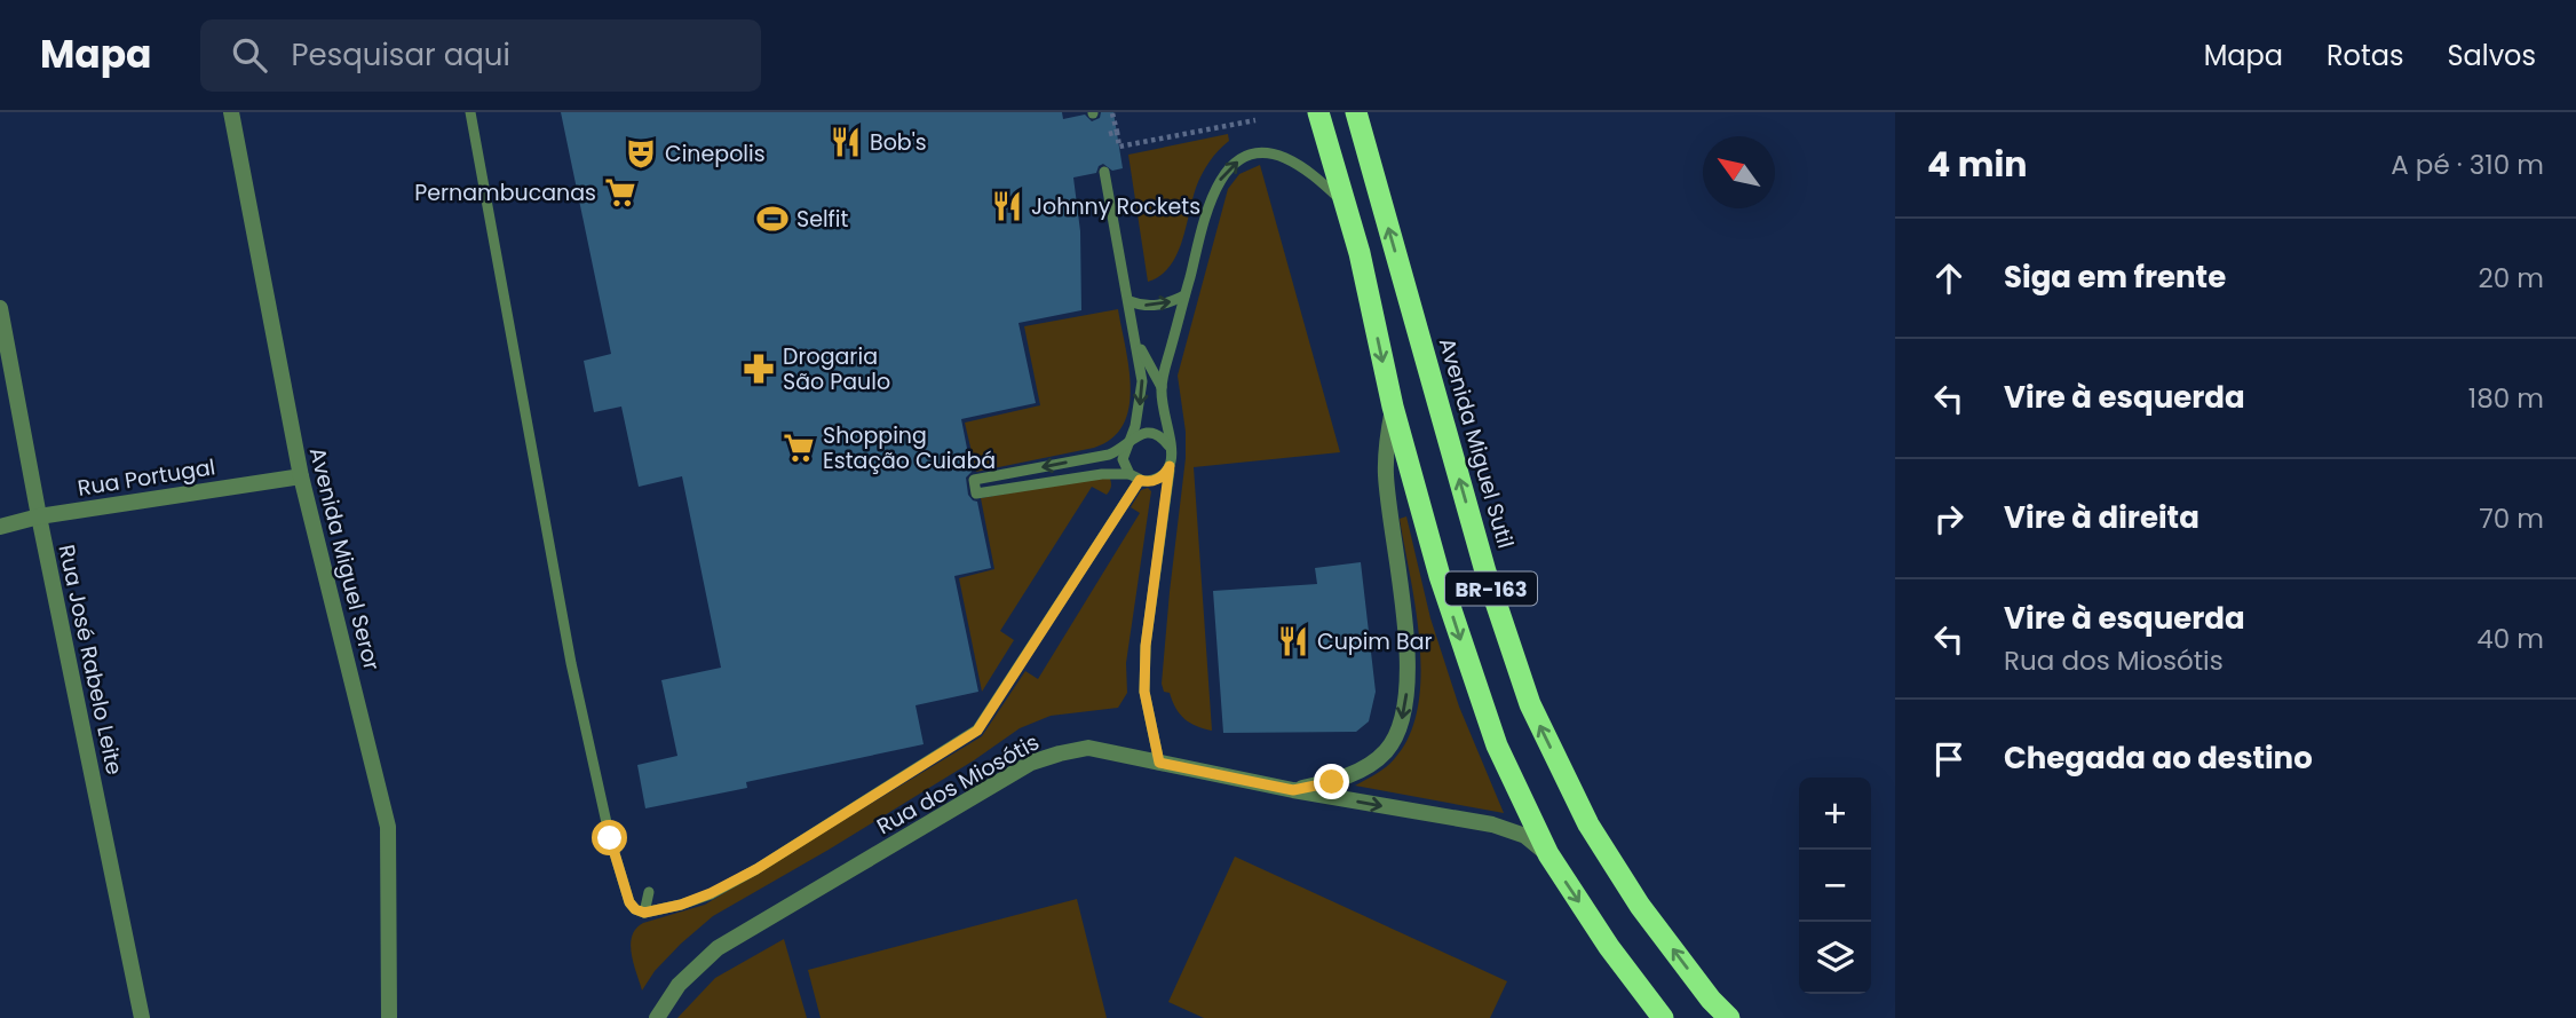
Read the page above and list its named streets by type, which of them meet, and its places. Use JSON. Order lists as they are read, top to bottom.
{
  "streets": {
    "highway": ["Avenida Miguel Sutil", "BR-163"],
    "street": [
      "Rua Portugal",
      "Avenida Miguel Seror",
      "Rua José Rabelo Leite",
      "Rua dos Miosótis"
    ]
  },
  "crossings": [
    ["Rua Portugal", "Avenida Miguel Seror"],
    ["Rua Portugal", "Rua José Rabelo Leite"],
    ["BR-163", "Rua dos Miosótis"]
  ],
  "places": {
    "restaurant": ["Bob's", "Johnny Rockets", "Cupim Bar"],
    "theatre": ["Cinepolis"],
    "supermarket": ["Pernambucanas", "Shopping Estação Cuiabá"],
    "sports": ["Selfit"],
    "pharmacy": ["Drogaria São Paulo"]
  },
  "north": "top left",
  "page": {
    "header": "Mapa",
    "search": "Pesquisar aqui",
    "nav": ["Mapa", "Rotas", "Salvos"],
    "heading": ["4 min", "A pé · 310 m"],
    "list": [
      ["Siga em frente", "20 m"],
      ["Vire à esquerda", "180 m"],
      ["Vire à direita", "70 m"],
      ["Vire à esquerda", "Rua dos Miosótis", "40 m"],
      "Chegada ao destino"
    ],
    "map_buttons": ["+", "−"]
  }
}
